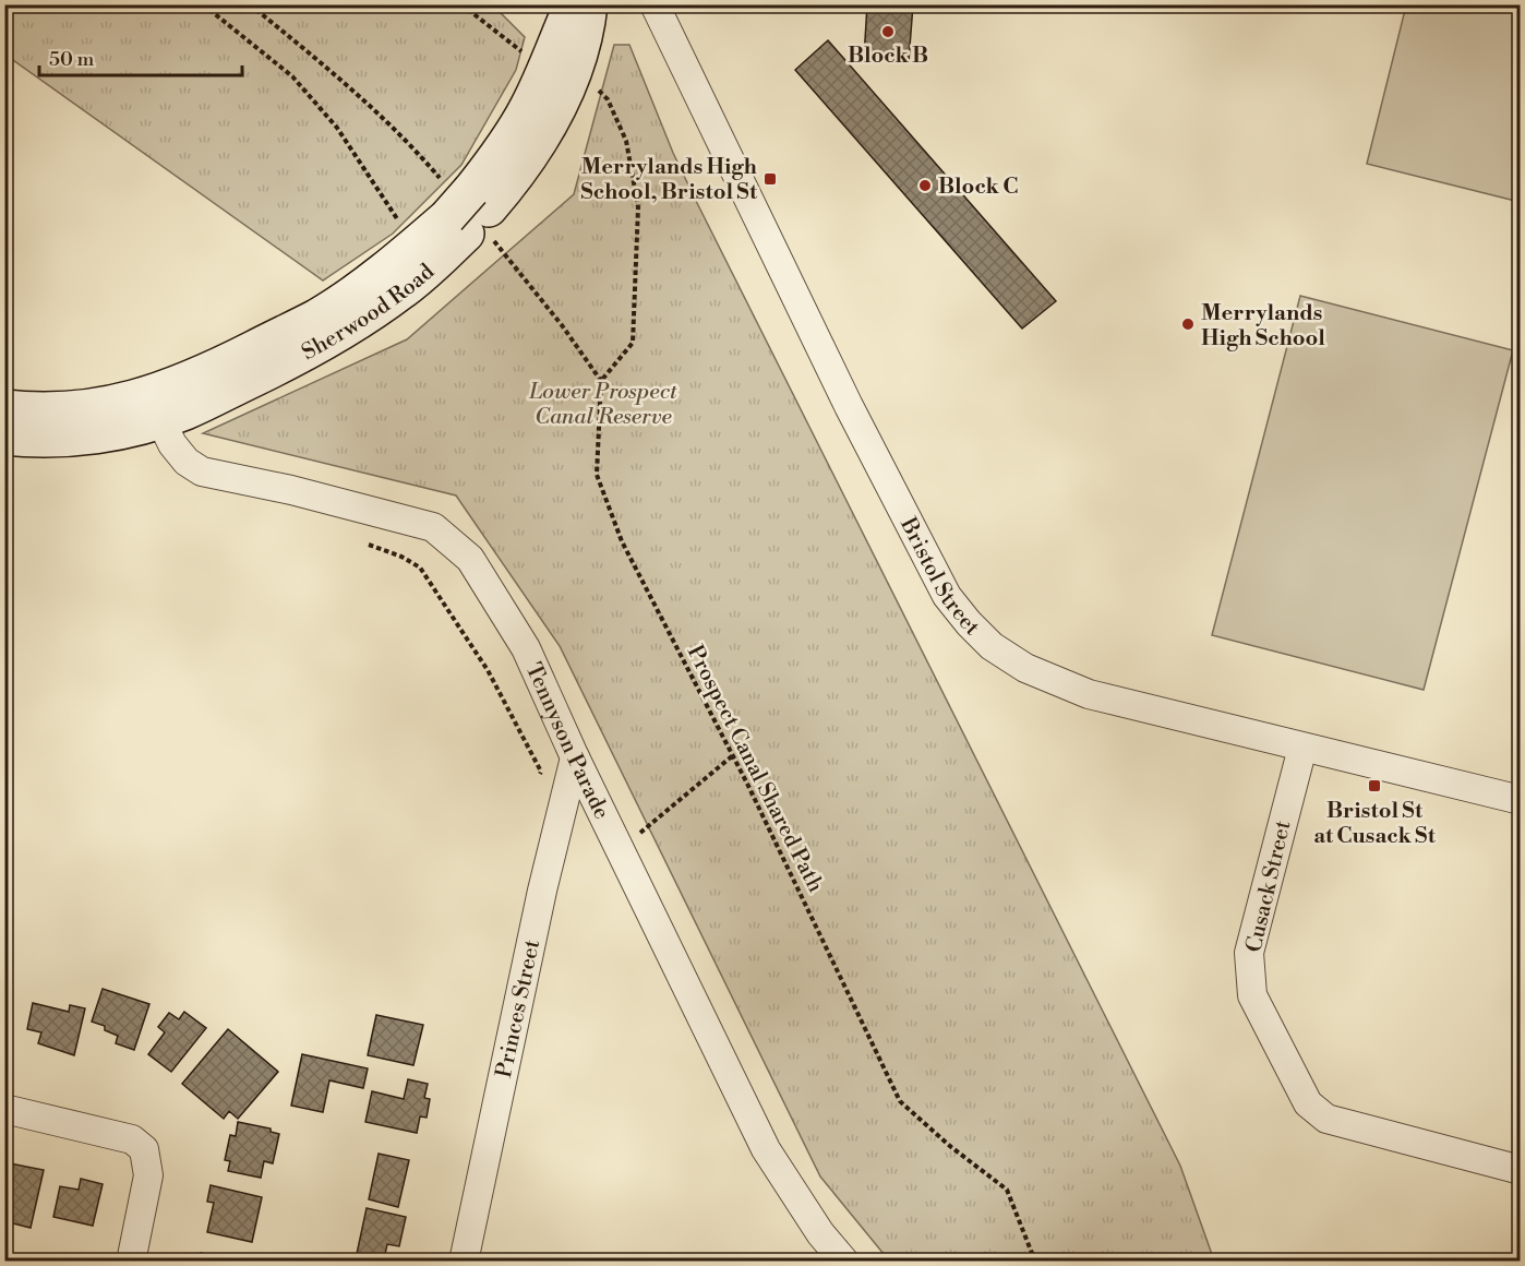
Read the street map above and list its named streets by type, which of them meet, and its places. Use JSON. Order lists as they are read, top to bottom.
{
  "streets": {
    "main road": ["Sherwood Road"],
    "street": [
      "Bristol Street",
      "Tennyson Parade",
      "Cusack Street",
      "Princes Street"
    ],
    "path": ["Prospect Canal Shared Path"]
  },
  "crossings": [
    ["Sherwood Road", "Tennyson Parade"],
    ["Bristol Street", "Cusack Street"],
    ["Tennyson Parade", "Princes Street"]
  ],
  "parks": ["Lower Prospect Canal Reserve"],
  "places": {
    "other": ["Block B", "Block C", "Merrylands High School"],
    "transit": ["Merrylands High School, Bristol St", "Bristol St at Cusack St"]
  },
  "scale_bar": "50 m"
}
